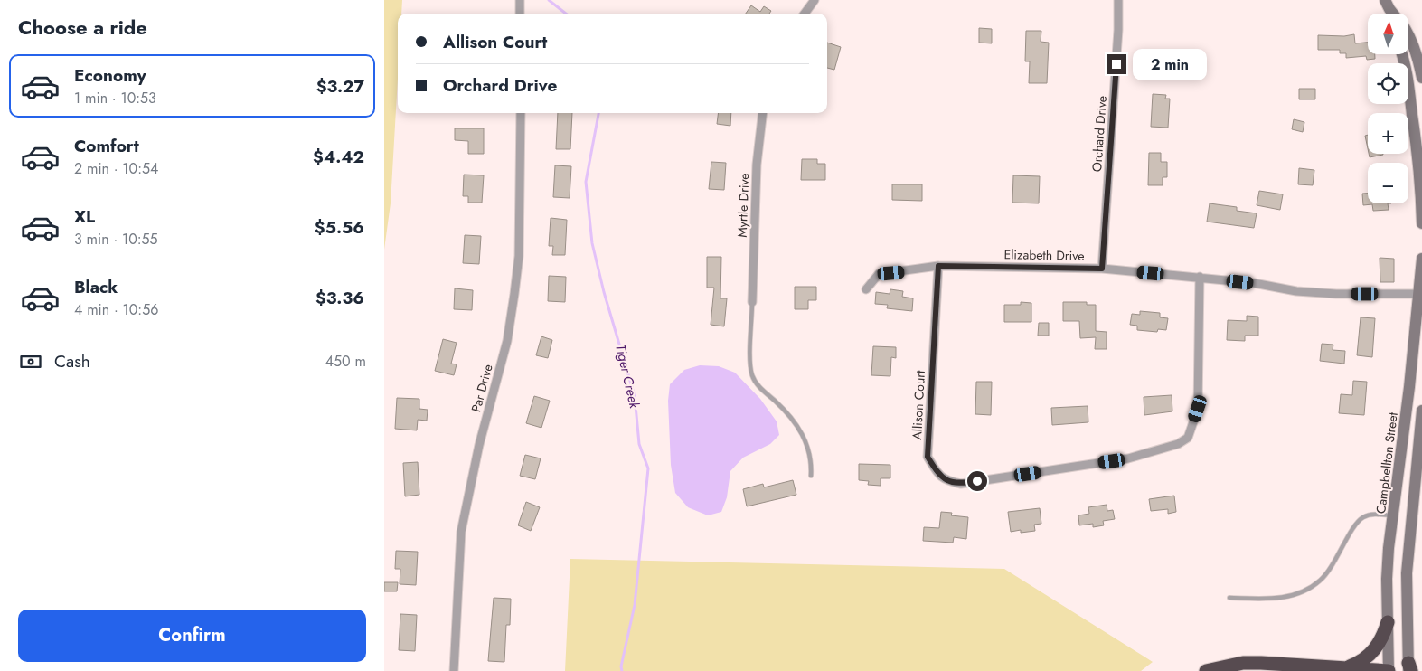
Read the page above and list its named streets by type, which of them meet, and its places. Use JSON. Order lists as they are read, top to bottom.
{
  "streets": {
    "main road": ["Campbellton Street"],
    "street": [
      "Orchard Drive",
      "Myrtle Drive",
      "Elizabeth Drive",
      "Par Drive",
      "Allison Court"
    ]
  },
  "crossings": [
    ["Orchard Drive", "Elizabeth Drive"],
    ["Elizabeth Drive", "Allison Court"],
    ["Elizabeth Drive", "Campbellton Street"]
  ],
  "water": ["Tiger Creek"],
  "north": "top",
  "page": {
    "heading": "Choose a ride",
    "map_buttons": ["+", "−"],
    "banner": ["Allison Court", "Orchard Drive"],
    "bubble": "2 min",
    "list": [
      {
        "name": "Economy",
        "note": "1 min · 10:53",
        "value": "$3.27"
      },
      {
        "name": "Comfort",
        "note": "2 min · 10:54",
        "value": "$4.42"
      },
      {
        "name": "XL",
        "note": "3 min · 10:55",
        "value": "$5.56"
      },
      {
        "name": "Black",
        "note": "4 min · 10:56",
        "value": "$3.36"
      }
    ],
    "pay": ["Cash", "450 m"],
    "buttons": "Confirm"
  }
}
